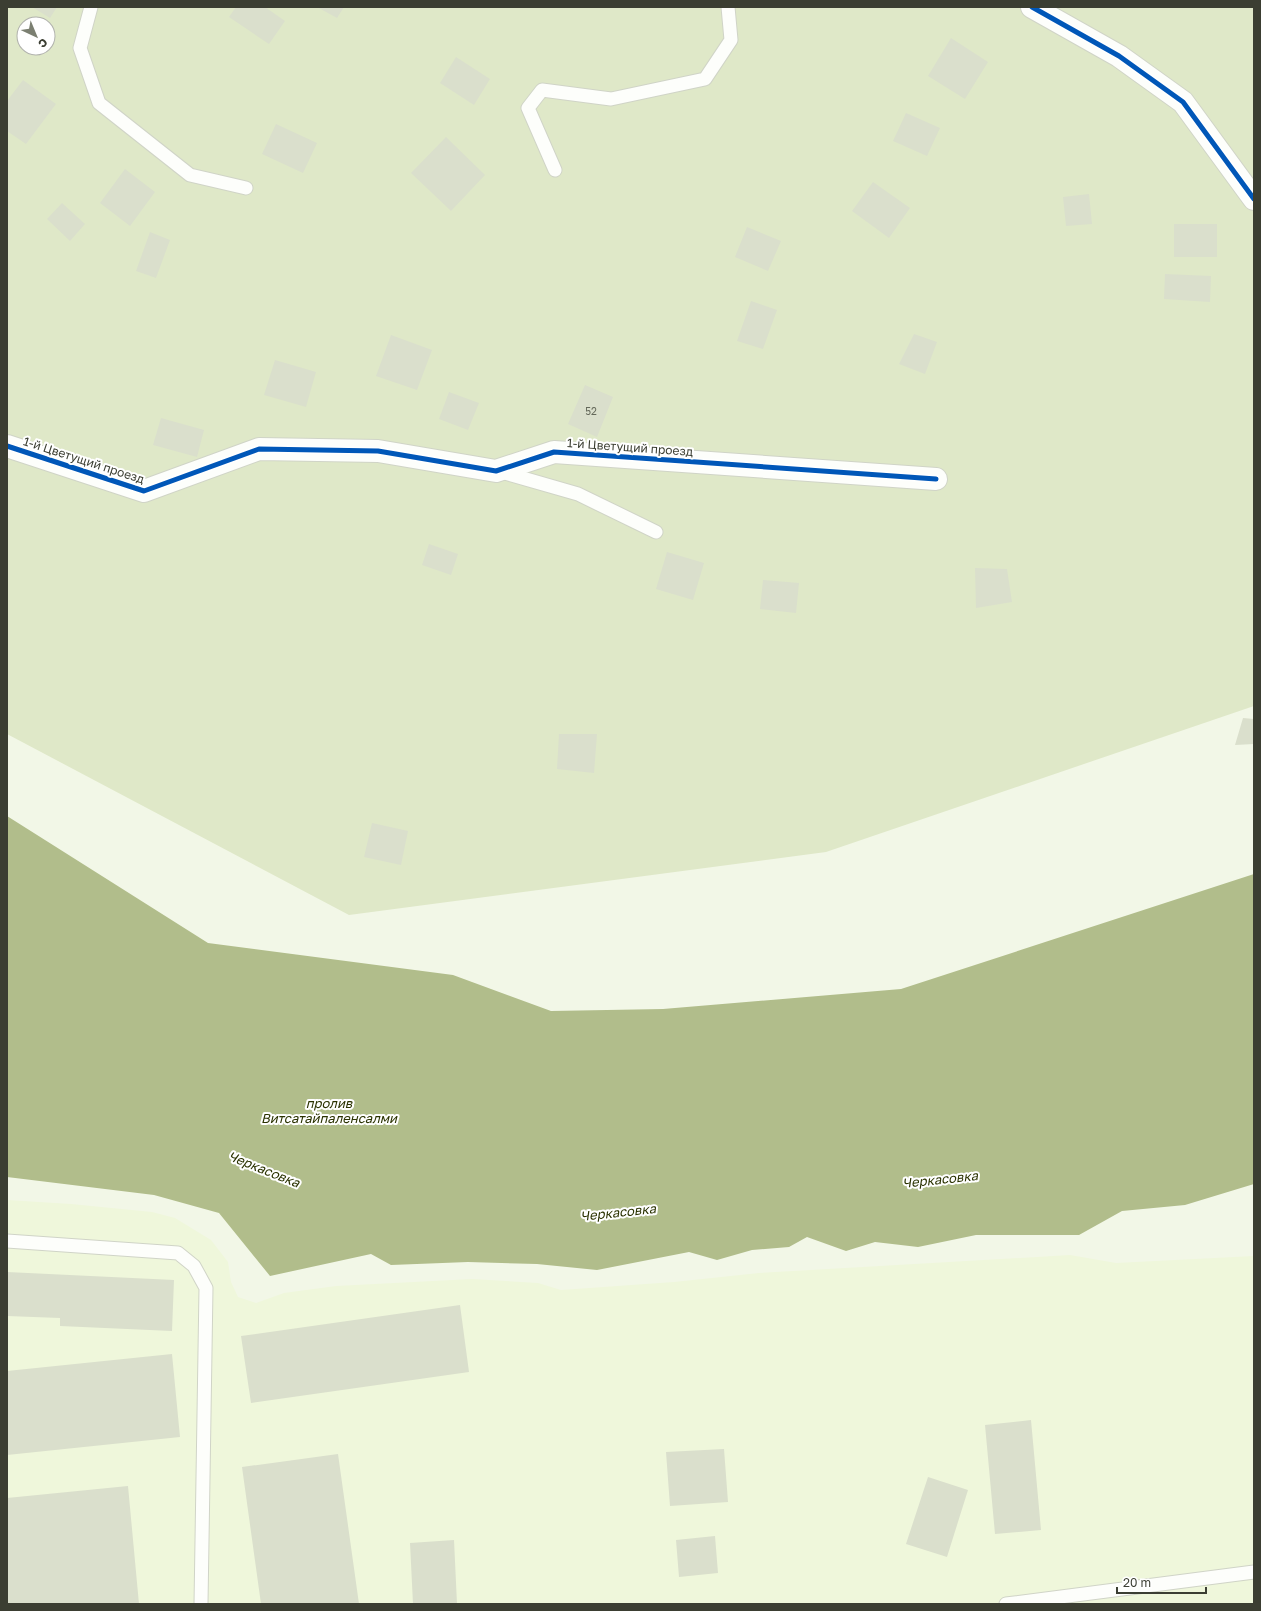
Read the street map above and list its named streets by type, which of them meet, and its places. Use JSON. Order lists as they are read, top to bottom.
{
  "streets": {
    "street": ["1-й Цветущий проезд"]
  },
  "water": ["пролив Витсатайпаленсалми", "Черкасовка"],
  "house_numbers": ["52"],
  "scale_bar": "20 m",
  "north": "bottom right"
}
